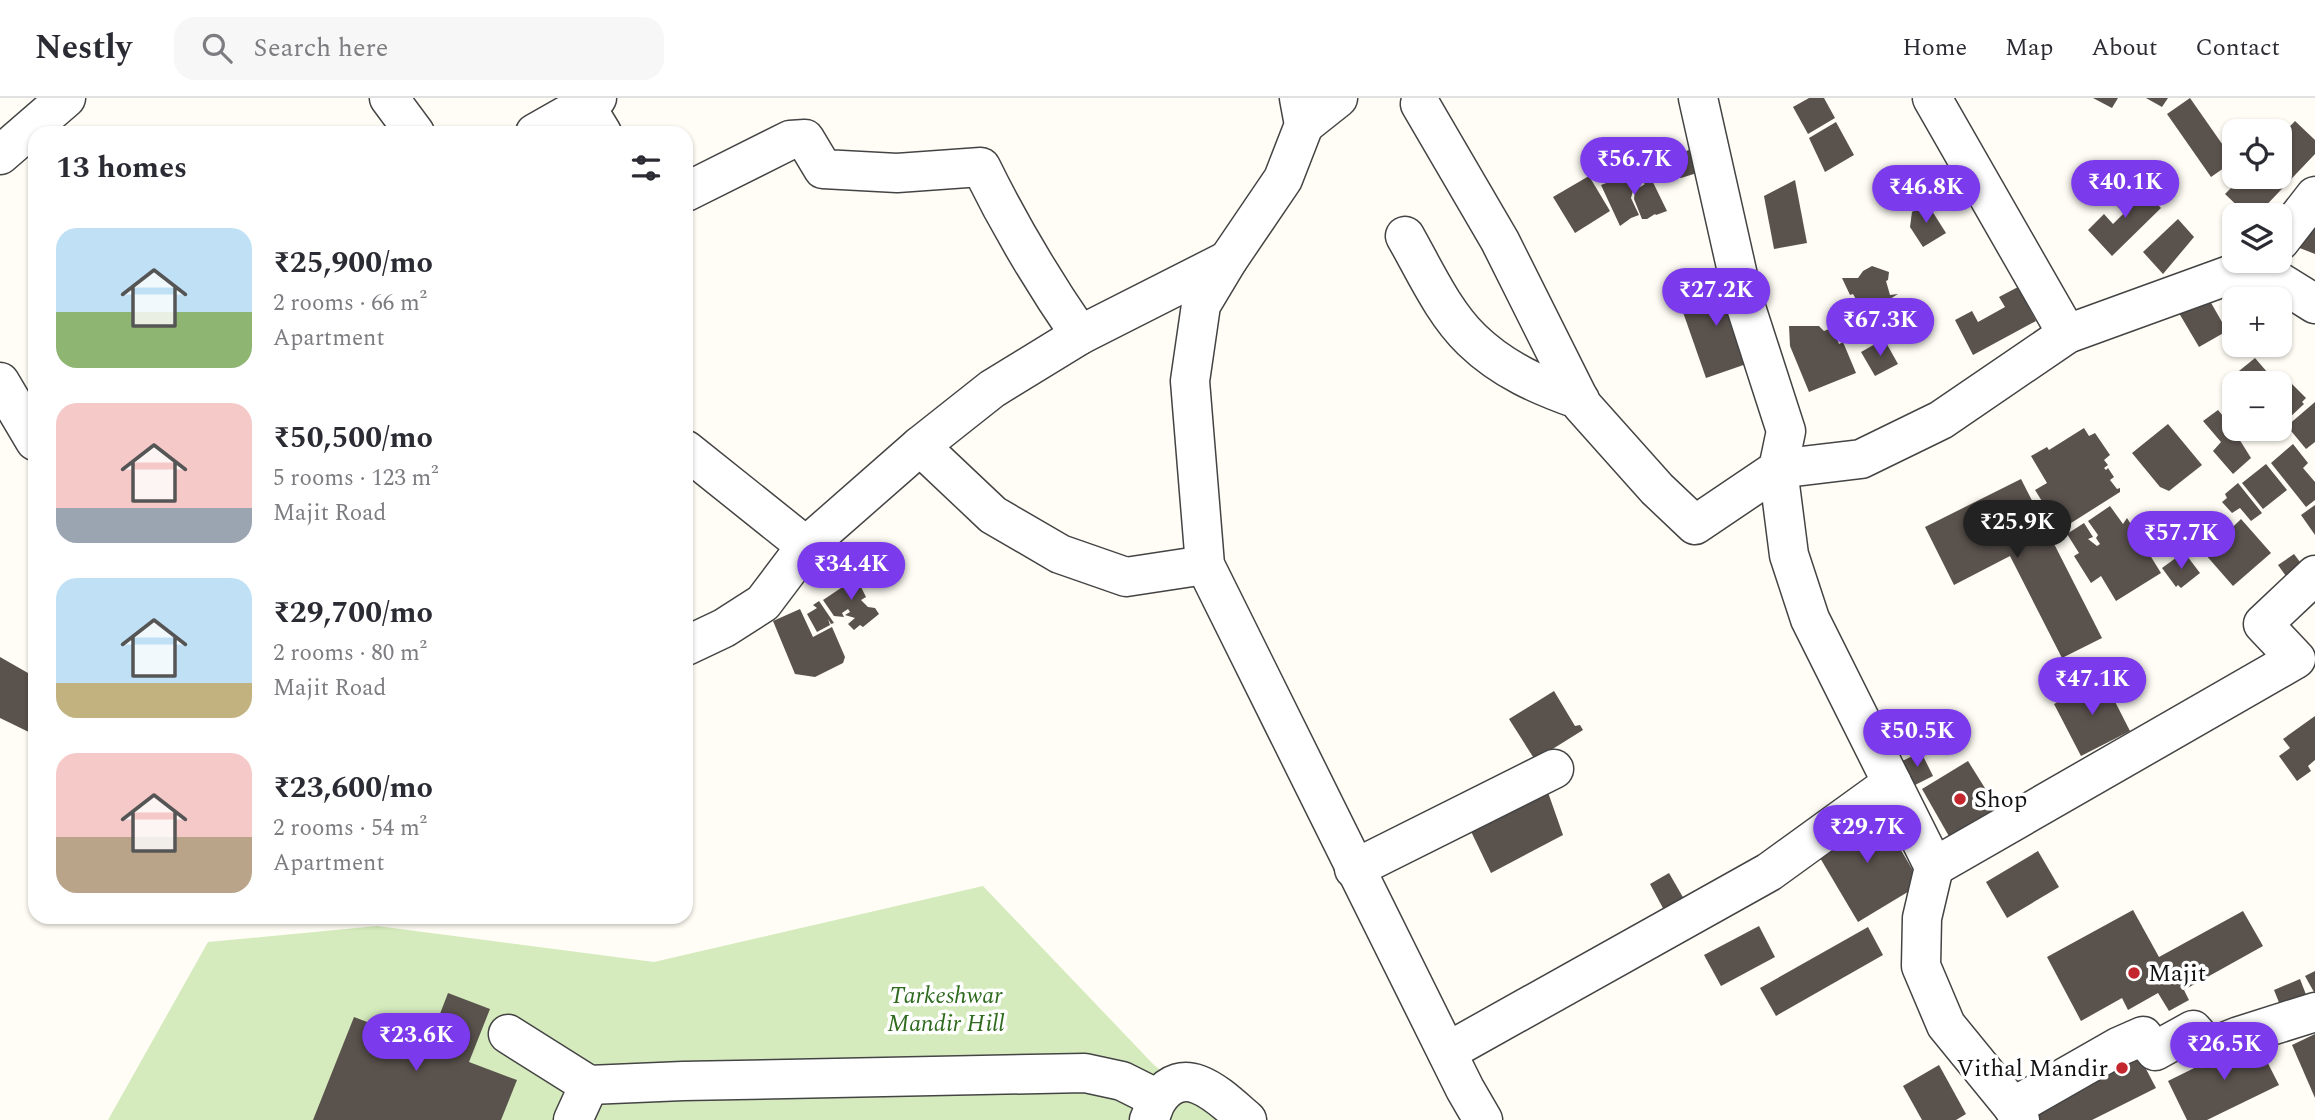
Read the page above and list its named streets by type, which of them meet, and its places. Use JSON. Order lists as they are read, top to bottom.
{
  "parks": ["Tarkeshwar Mandir Hill"],
  "places": ["Shop", "Majit", "Vithal Mandir"],
  "page": {
    "header": "Nestly",
    "search": "Search here",
    "nav": [
      "Home",
      "Map",
      "About",
      "Contact"
    ],
    "map_buttons": ["+", "−"],
    "heading": "13 homes",
    "price": [
      "₹56.7K",
      "₹40.1K",
      "₹46.8K",
      "₹27.2K",
      "₹67.3K",
      "₹25.9K",
      "₹57.7K",
      "₹34.4K",
      "₹47.1K",
      "₹50.5K",
      "₹29.7K",
      "₹23.6K",
      "₹26.5K"
    ],
    "list": [
      {
        "name": "₹25,900/mo",
        "note": "2 rooms · 66 m² · Apartment"
      },
      {
        "name": "₹50,500/mo",
        "note": "5 rooms · 123 m² · Majit Road"
      },
      {
        "name": "₹29,700/mo",
        "note": "2 rooms · 80 m² · Majit Road"
      },
      {
        "name": "₹23,600/mo",
        "note": "2 rooms · 54 m² · Apartment"
      }
    ]
  }
}
